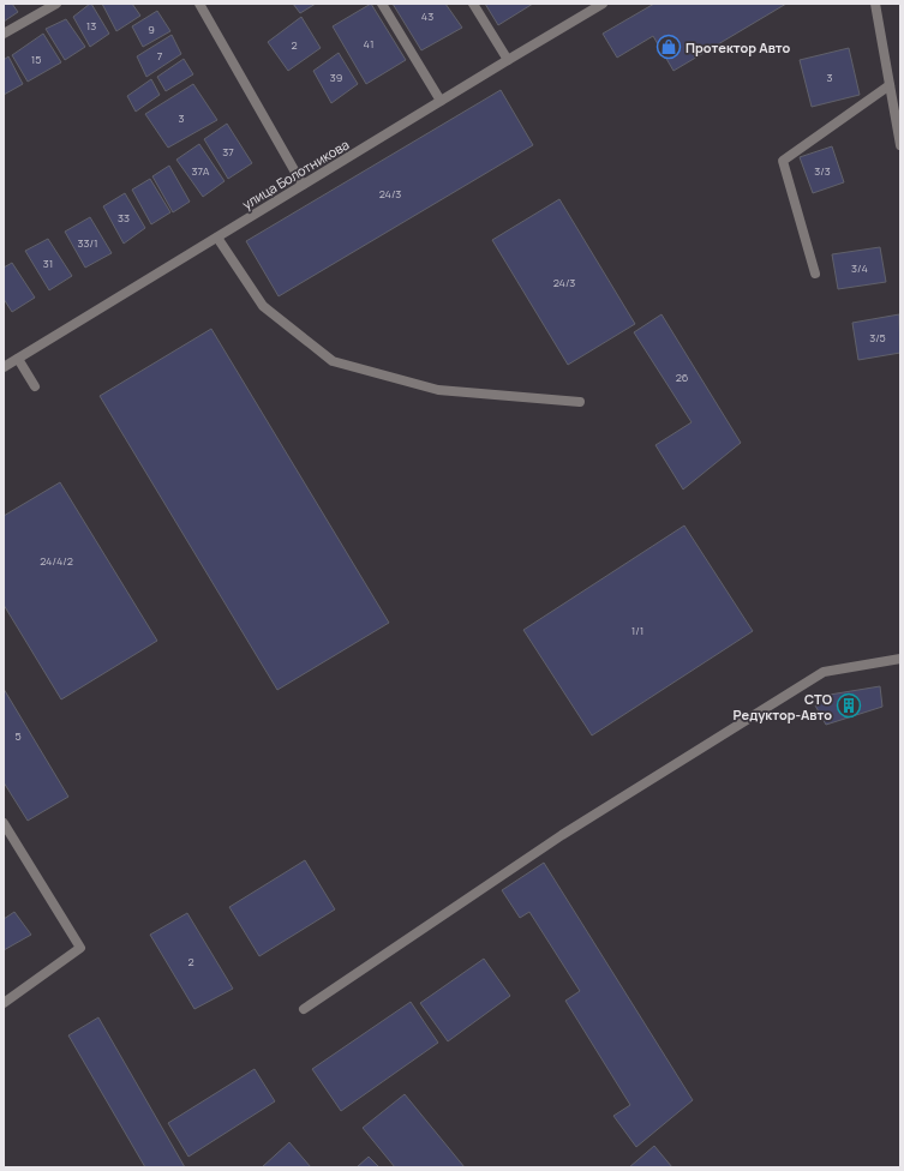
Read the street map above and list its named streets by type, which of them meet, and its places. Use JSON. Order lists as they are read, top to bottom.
{
  "streets": {
    "street": ["улица Болотникова"]
  },
  "places": {
    "shop": ["Протектор Авто"],
    "building": ["СТО Редуктор-Авто"]
  },
  "house_numbers": [
    "43",
    "13",
    "9",
    "41",
    "2",
    "7",
    "15",
    "39",
    "3",
    "3",
    "37",
    "37А",
    "3/3",
    "24/3",
    "33",
    "33/1",
    "31",
    "3/4",
    "24/3",
    "3/5",
    "26",
    "24/4/2",
    "1/1",
    "5",
    "2"
  ]
}
